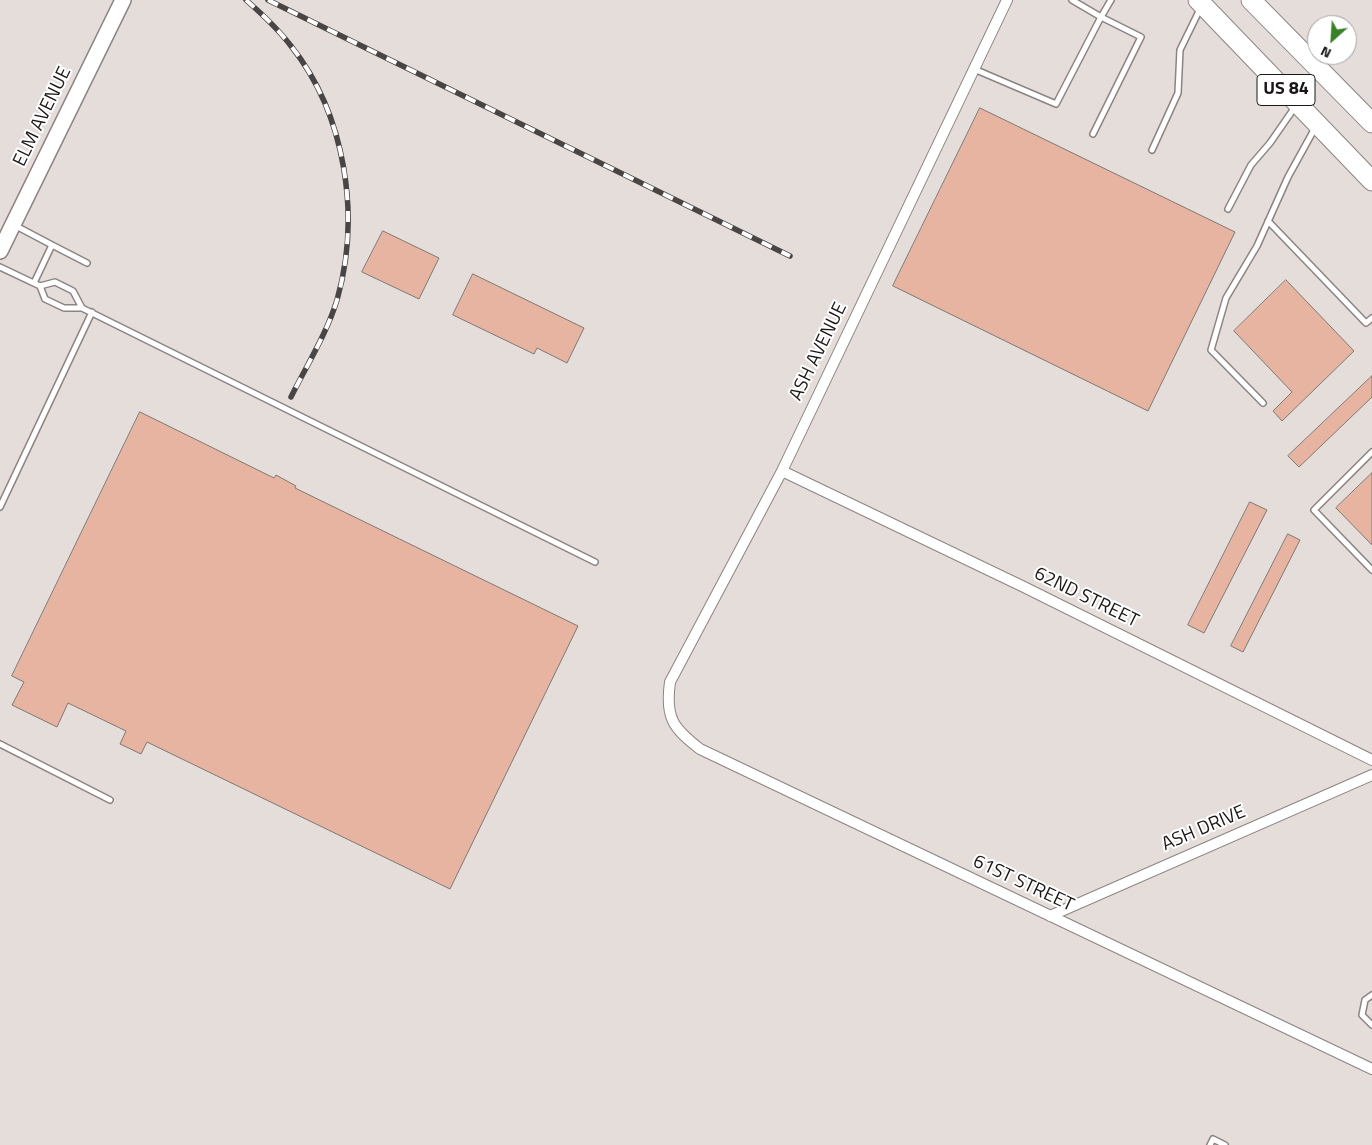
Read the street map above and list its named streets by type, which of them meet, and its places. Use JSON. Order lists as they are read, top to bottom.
{
  "streets": {
    "highway": ["US 84"],
    "street": [
      "ELM AVENUE",
      "ASH AVENUE",
      "62ND STREET",
      "ASH DRIVE",
      "61ST STREET"
    ]
  },
  "crossings": [
    ["ASH AVENUE", "62ND STREET"],
    ["ASH AVENUE", "61ST STREET"],
    ["ASH DRIVE", "61ST STREET"]
  ],
  "north": "bottom left"
}
